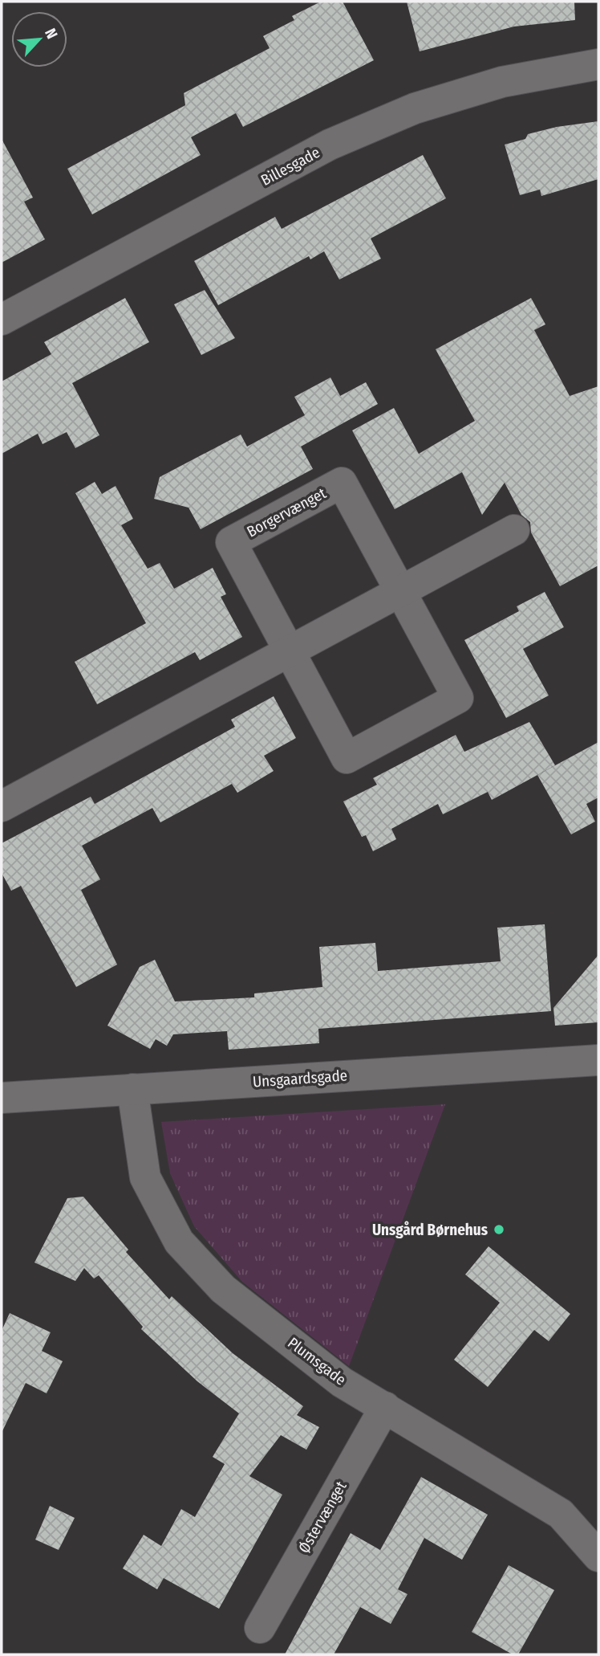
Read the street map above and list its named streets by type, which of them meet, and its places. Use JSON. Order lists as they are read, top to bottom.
{
  "streets": {
    "street": [
      "Billesgade",
      "Borgervænget",
      "Unsgaardsgade",
      "Plumsgade",
      "Østervænget"
    ]
  },
  "crossings": [
    ["Unsgaardsgade", "Plumsgade"],
    ["Plumsgade", "Østervænget"]
  ],
  "places": ["Unsgård Børnehus"],
  "north": "top right"
}
